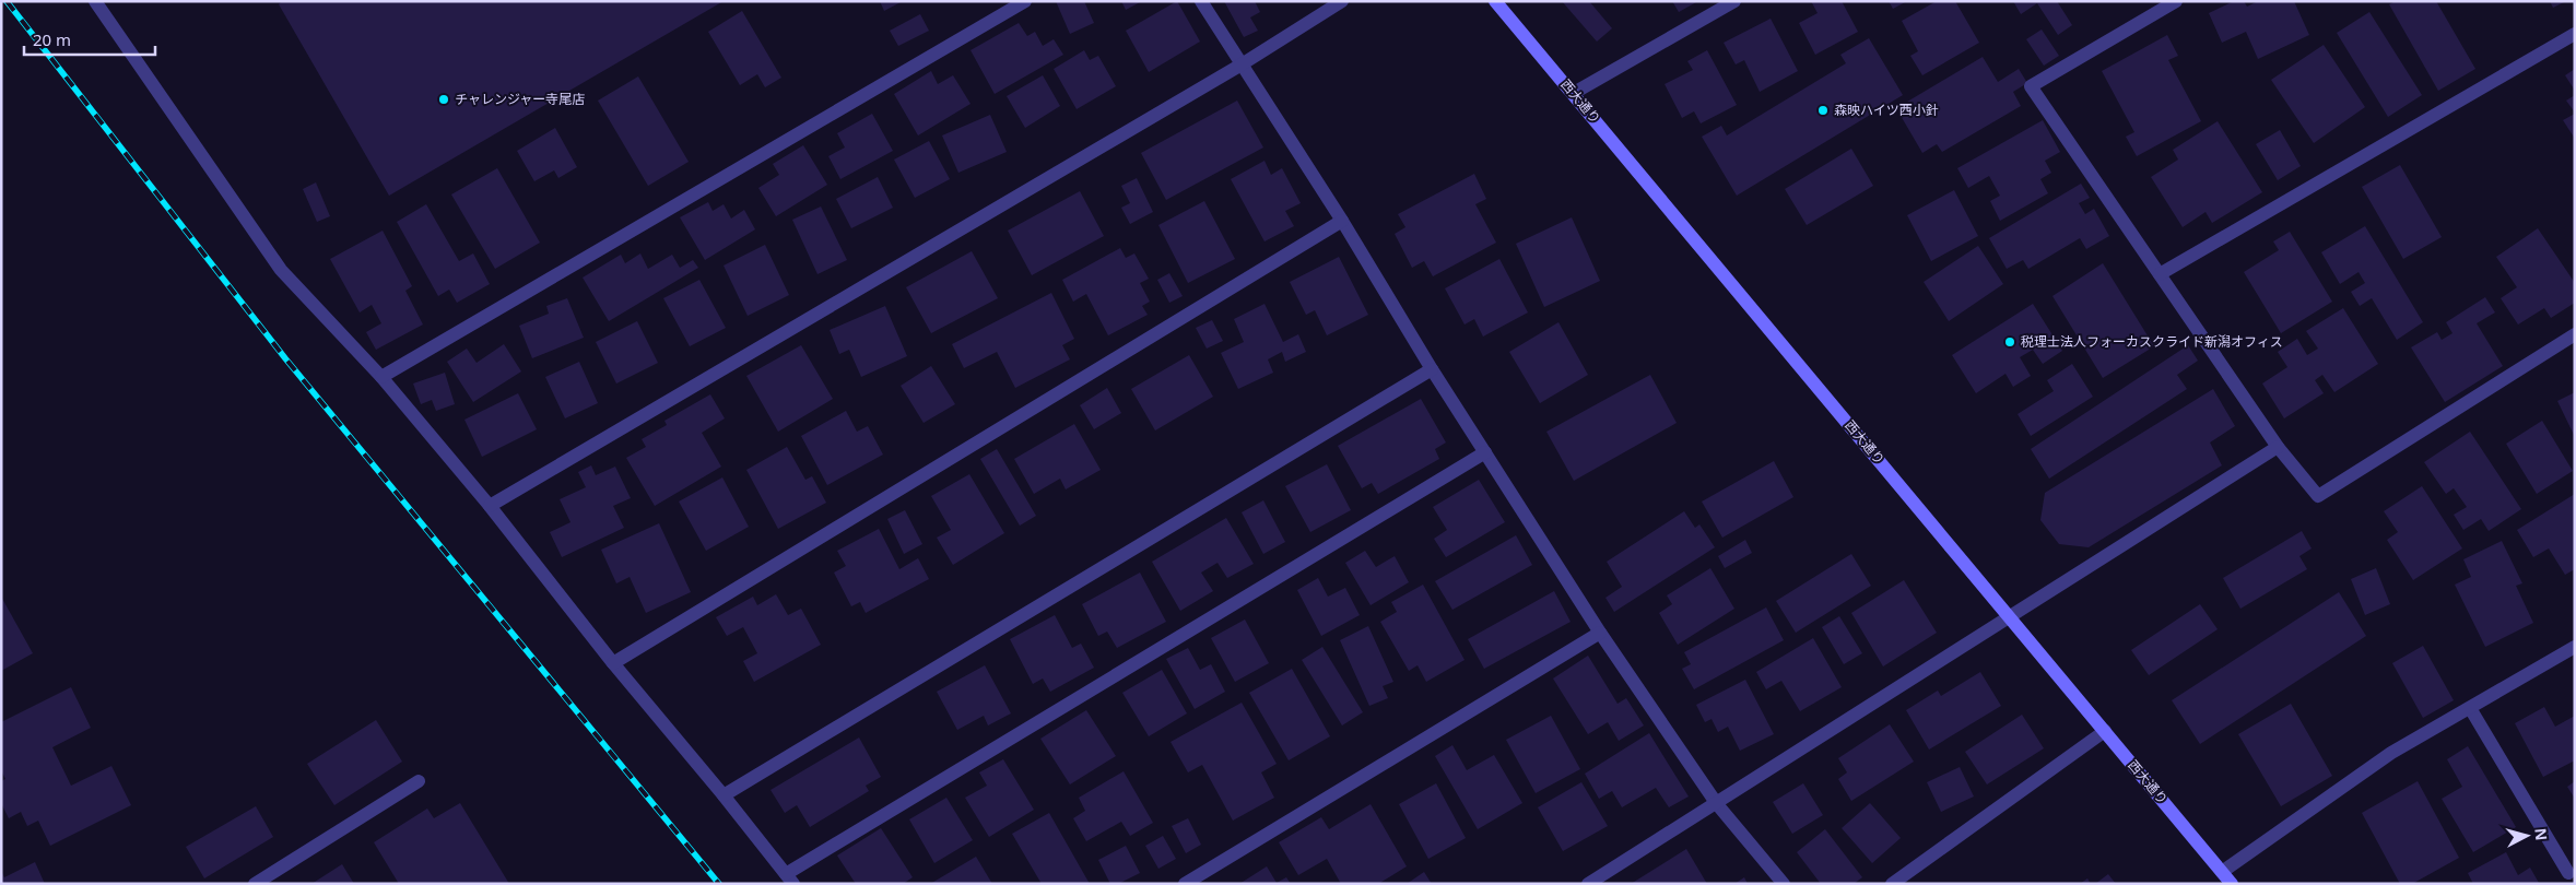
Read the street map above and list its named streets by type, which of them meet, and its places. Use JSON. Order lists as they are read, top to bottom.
{
  "streets": {
    "street": ["西大通り"]
  },
  "places": ["チャレンジャー寺尾店", "森映ハイツ西小針", "税理士法人フォーカスクライド新潟オフィス"],
  "scale_bar": "20 m",
  "north": "right"
}
